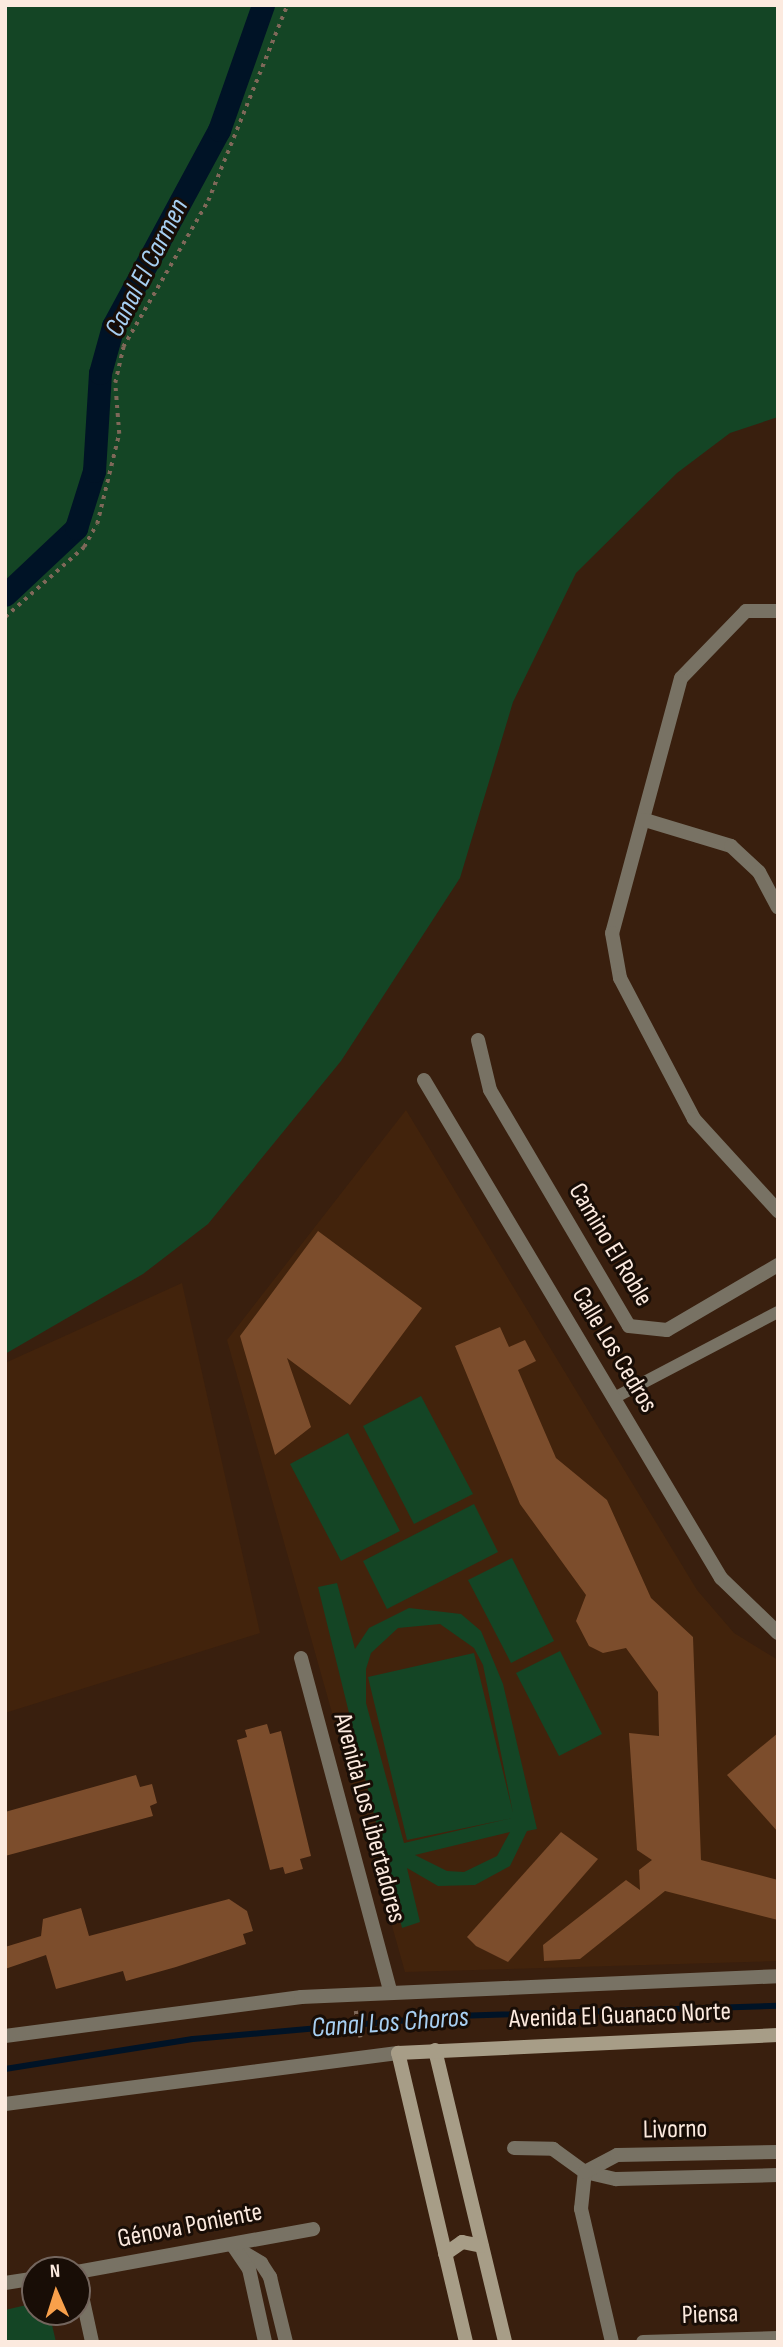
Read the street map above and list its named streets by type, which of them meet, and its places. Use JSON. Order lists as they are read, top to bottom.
{
  "streets": {
    "street": [
      "Camino El Roble",
      "Calle Los Cedros",
      "Avenida Los Libertadores",
      "Avenida El Guanaco Norte",
      "Livorno",
      "Génova Poniente",
      "Piensa"
    ]
  },
  "crossings": [
    ["Avenida Los Libertadores", "Avenida El Guanaco Norte"]
  ],
  "water": ["Canal El Carmen", "Canal Los Choros"],
  "north": "top"
}
